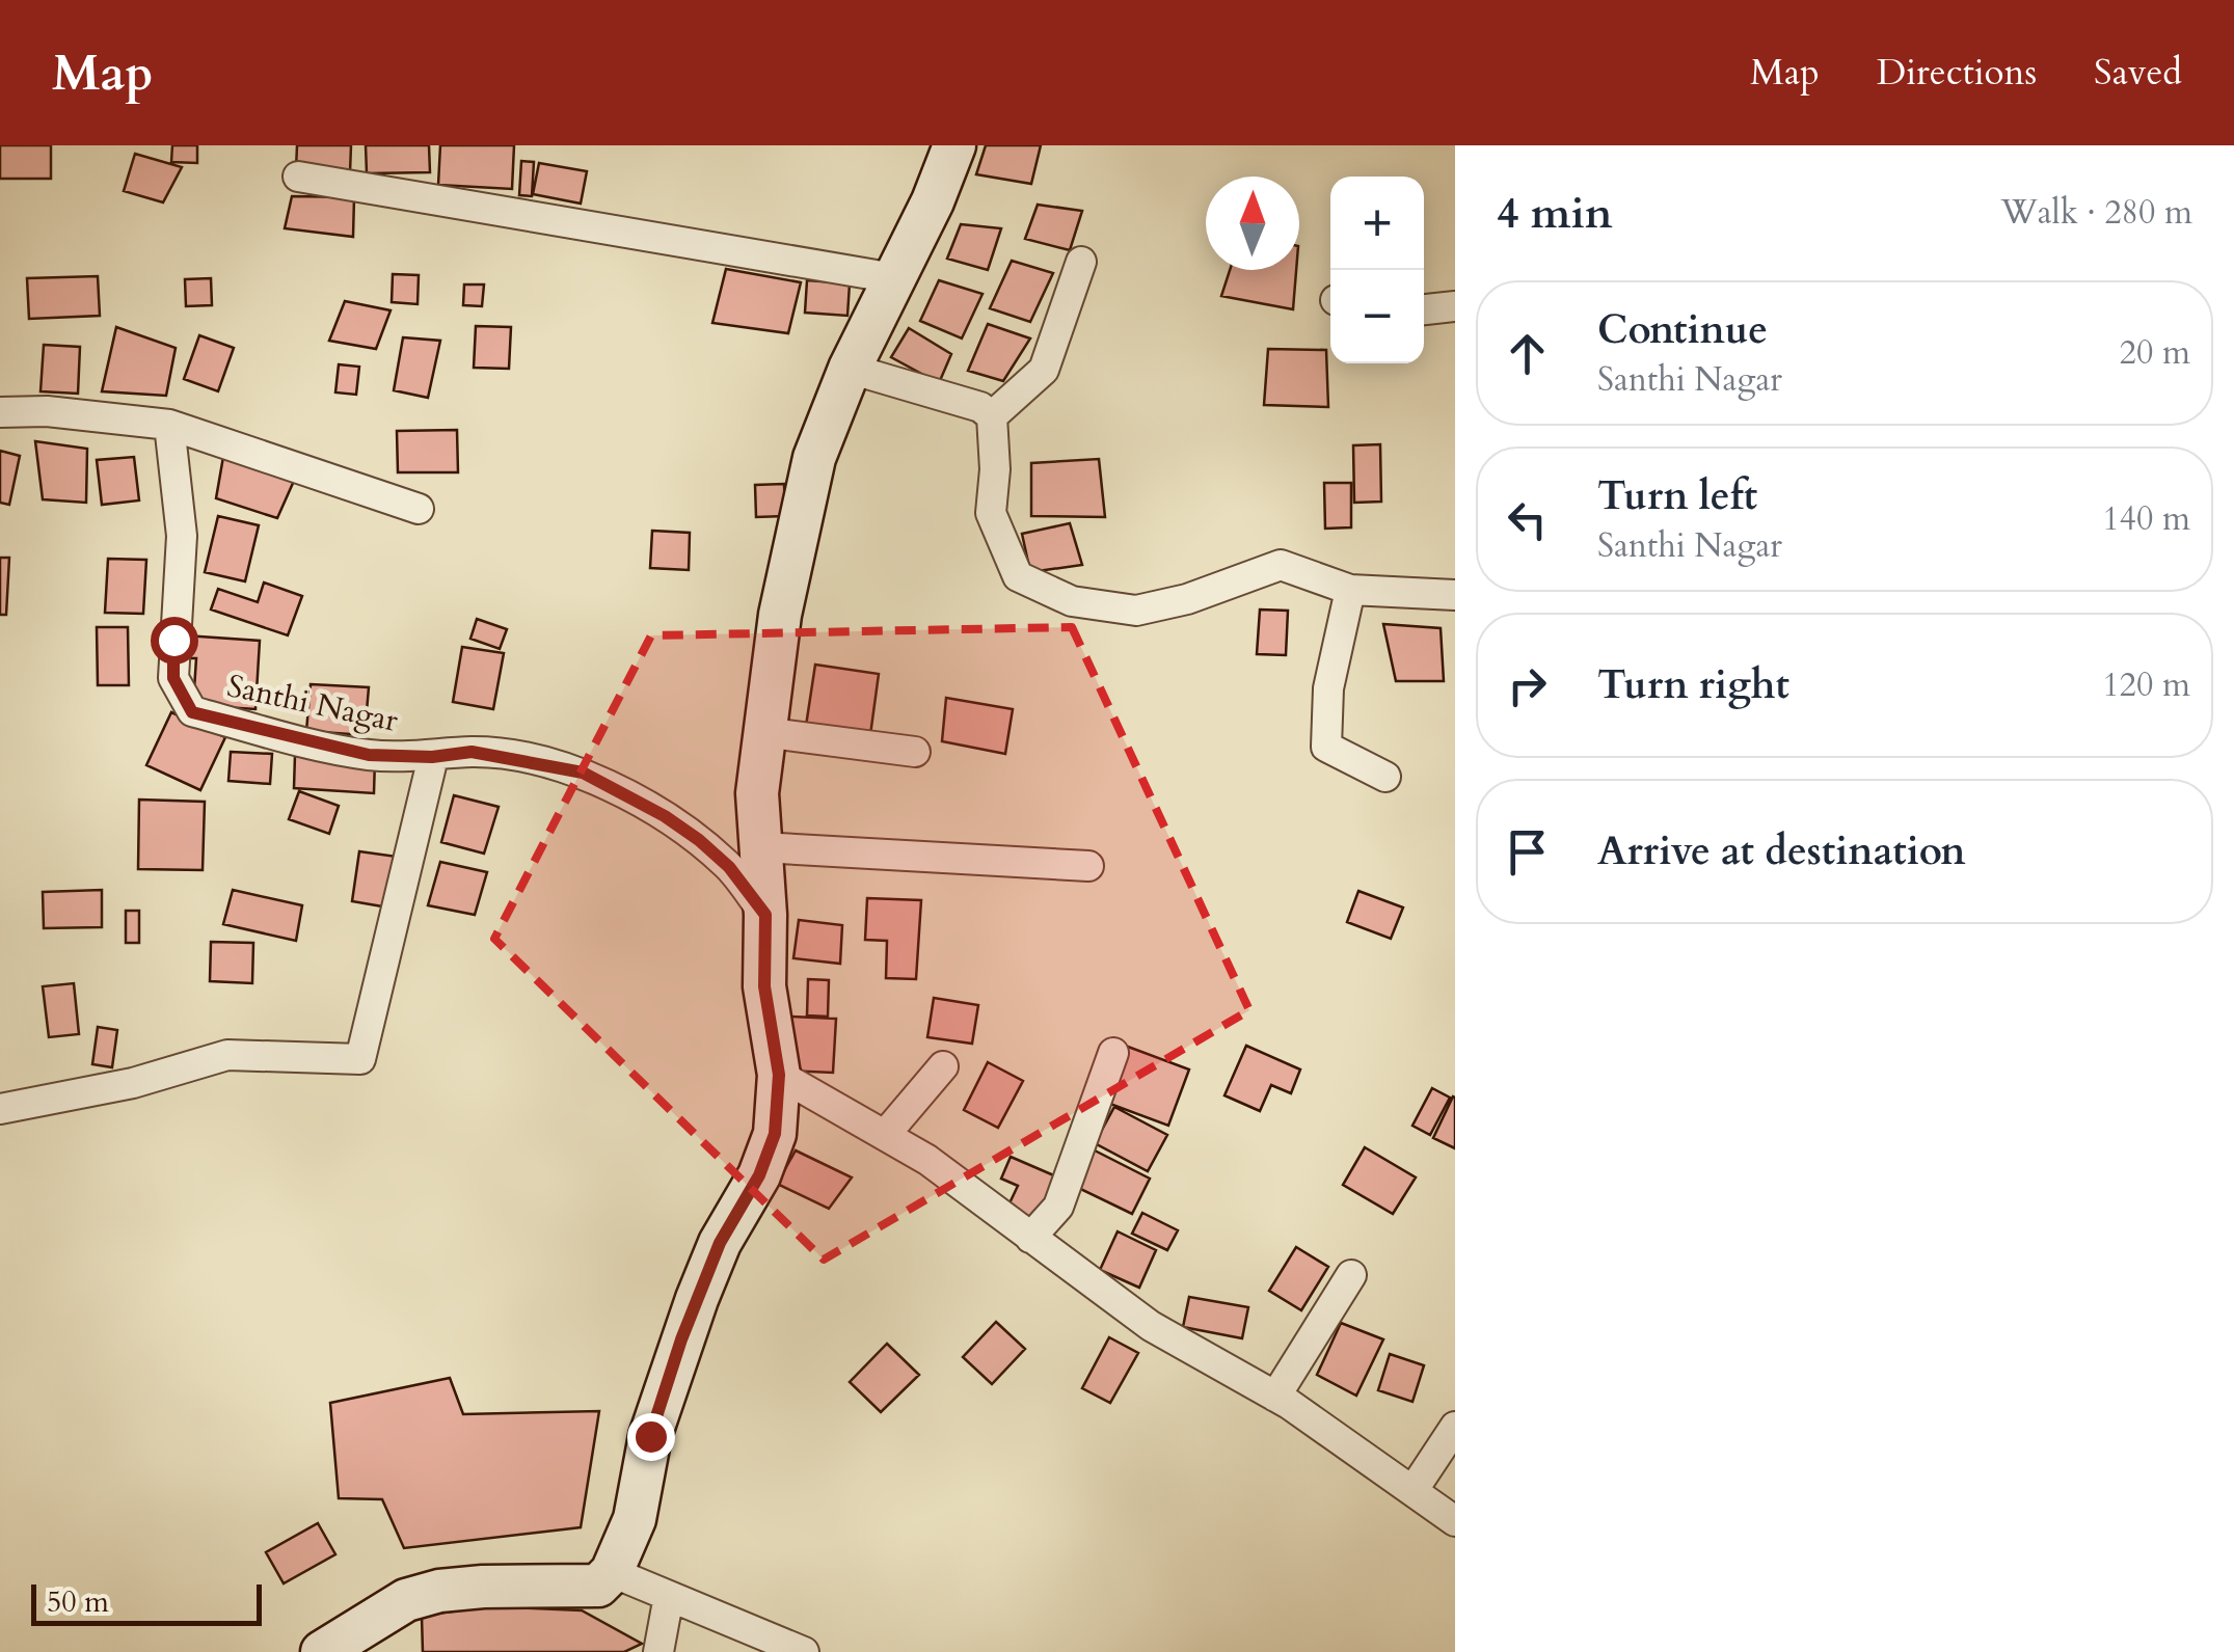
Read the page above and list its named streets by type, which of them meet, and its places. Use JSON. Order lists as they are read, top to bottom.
{
  "streets": {
    "street": ["Santhi Nagar"]
  },
  "scale_bar": "50 m",
  "north": "top",
  "page": {
    "header": "Map",
    "nav": ["Map", "Directions", "Saved"],
    "heading": ["4 min", "Walk · 280 m"],
    "map_buttons": ["+", "−"],
    "list": [
      ["Continue", "Santhi Nagar", "20 m"],
      ["Turn left", "Santhi Nagar", "140 m"],
      ["Turn right", "120 m"],
      "Arrive at destination"
    ],
    "scale": "50 m"
  }
}
